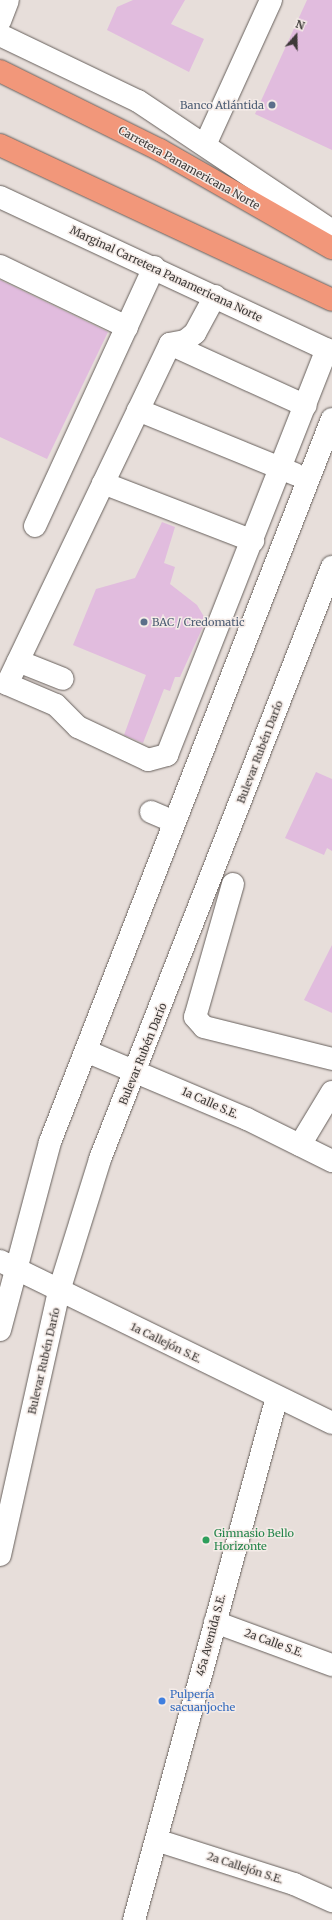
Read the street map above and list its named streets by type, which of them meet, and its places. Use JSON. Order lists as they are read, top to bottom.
{
  "streets": {
    "highway": ["Carretera Panamericana Norte"],
    "street": [
      "Marginal Carretera Panamericana Norte",
      "Bulevar Rubén Darío",
      "1a Calle S.E.",
      "1a Callejón S.E.",
      "45a Avenida S.E.",
      "2a Calle S.E.",
      "2a Callejón S.E."
    ]
  },
  "crossings": [
    ["Bulevar Rubén Darío", "1a Calle S.E."],
    ["Bulevar Rubén Darío", "1a Callejón S.E."],
    ["1a Callejón S.E.", "45a Avenida S.E."],
    ["45a Avenida S.E.", "2a Calle S.E."],
    ["45a Avenida S.E.", "2a Callejón S.E."]
  ],
  "places": [
    "Banco Atlántida",
    "BAC / Credomatic",
    "Gimnasio Bello Horizonte",
    "Pulpería sacuanjoche"
  ],
  "north": "top"
}
